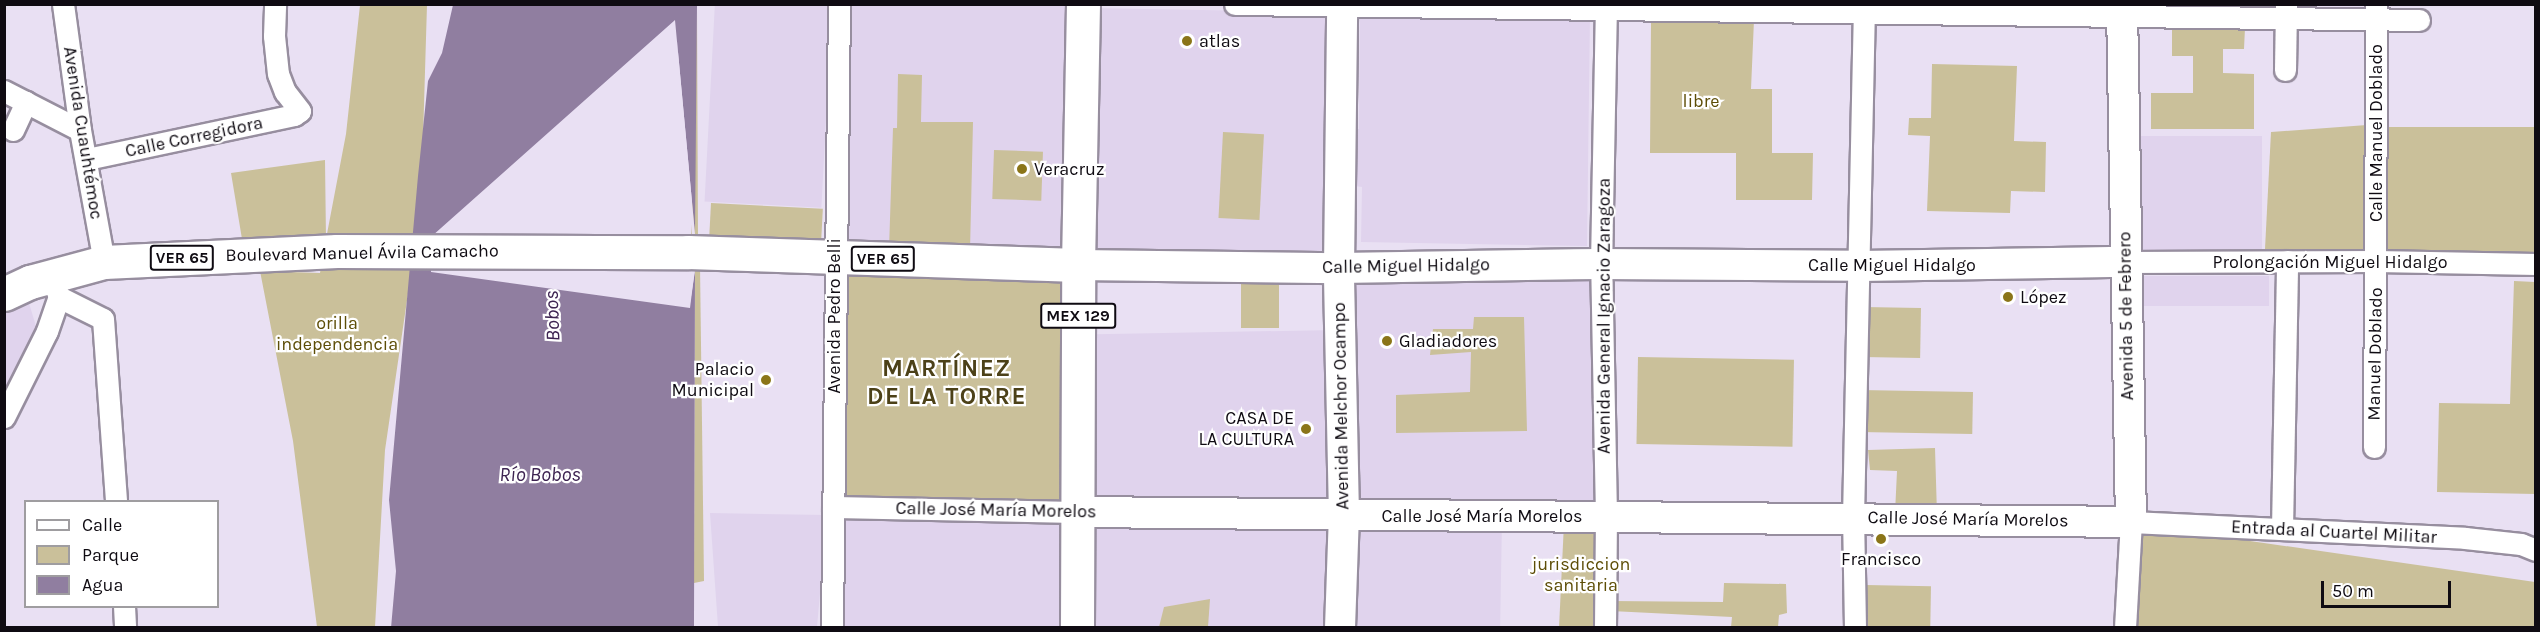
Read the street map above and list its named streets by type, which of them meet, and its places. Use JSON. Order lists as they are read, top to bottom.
{
  "streets": {
    "main road": [
      "Boulevard Manuel Ávila Camacho",
      "VER 65",
      "Calle Miguel Hidalgo",
      "MEX 129"
    ],
    "street": [
      "Avenida Cuauhtémoc",
      "Calle Manuel Doblado",
      "Calle Corregidora",
      "Prolongación Miguel Hidalgo",
      "Avenida Pedro Belli",
      "Avenida General Ignacio Zaragoza",
      "Avenida 5 de Febrero",
      "Manuel Doblado",
      "Avenida Melchor Ocampo",
      "Calle José María Morelos",
      "Entrada al Cuartel Militar"
    ]
  },
  "crossings": [
    ["Avenida Cuauhtémoc", "Calle Corregidora"],
    ["Avenida Cuauhtémoc", "Boulevard Manuel Ávila Camacho"],
    ["Calle Manuel Doblado", "Prolongación Miguel Hidalgo"],
    ["Calle Manuel Doblado", "Manuel Doblado"],
    ["Boulevard Manuel Ávila Camacho", "Calle Miguel Hidalgo"],
    ["Prolongación Miguel Hidalgo", "Calle Miguel Hidalgo"],
    ["Prolongación Miguel Hidalgo", "Avenida 5 de Febrero"],
    ["Prolongación Miguel Hidalgo", "Manuel Doblado"],
    ["Calle Miguel Hidalgo", "Avenida Pedro Belli"],
    ["Calle Miguel Hidalgo", "MEX 129"],
    ["Calle Miguel Hidalgo", "Avenida General Ignacio Zaragoza"],
    ["Calle Miguel Hidalgo", "Avenida 5 de Febrero"],
    ["Calle Miguel Hidalgo", "Avenida Melchor Ocampo"],
    ["Avenida Pedro Belli", "Calle José María Morelos"],
    ["MEX 129", "Calle José María Morelos"],
    ["Avenida General Ignacio Zaragoza", "Calle José María Morelos"],
    ["Avenida 5 de Febrero", "Calle José María Morelos"],
    ["Avenida 5 de Febrero", "Entrada al Cuartel Militar"],
    ["Avenida Melchor Ocampo", "Calle José María Morelos"],
    ["Calle José María Morelos", "Entrada al Cuartel Militar"]
  ],
  "districts": ["MARTÍNEZ DE LA TORRE"],
  "water": ["Bobos", "Río Bobos"],
  "parks": ["libre", "orilla independencia", "jurisdiccion sanitaria"],
  "places": [
    "atlas",
    "Veracruz",
    "López",
    "Gladiadores",
    "Palacio Municipal",
    "CASA DE LA CULTURA",
    "Francisco"
  ],
  "legend": ["Calle", "Parque", "Agua"],
  "scale_bar": "50 m"
}
